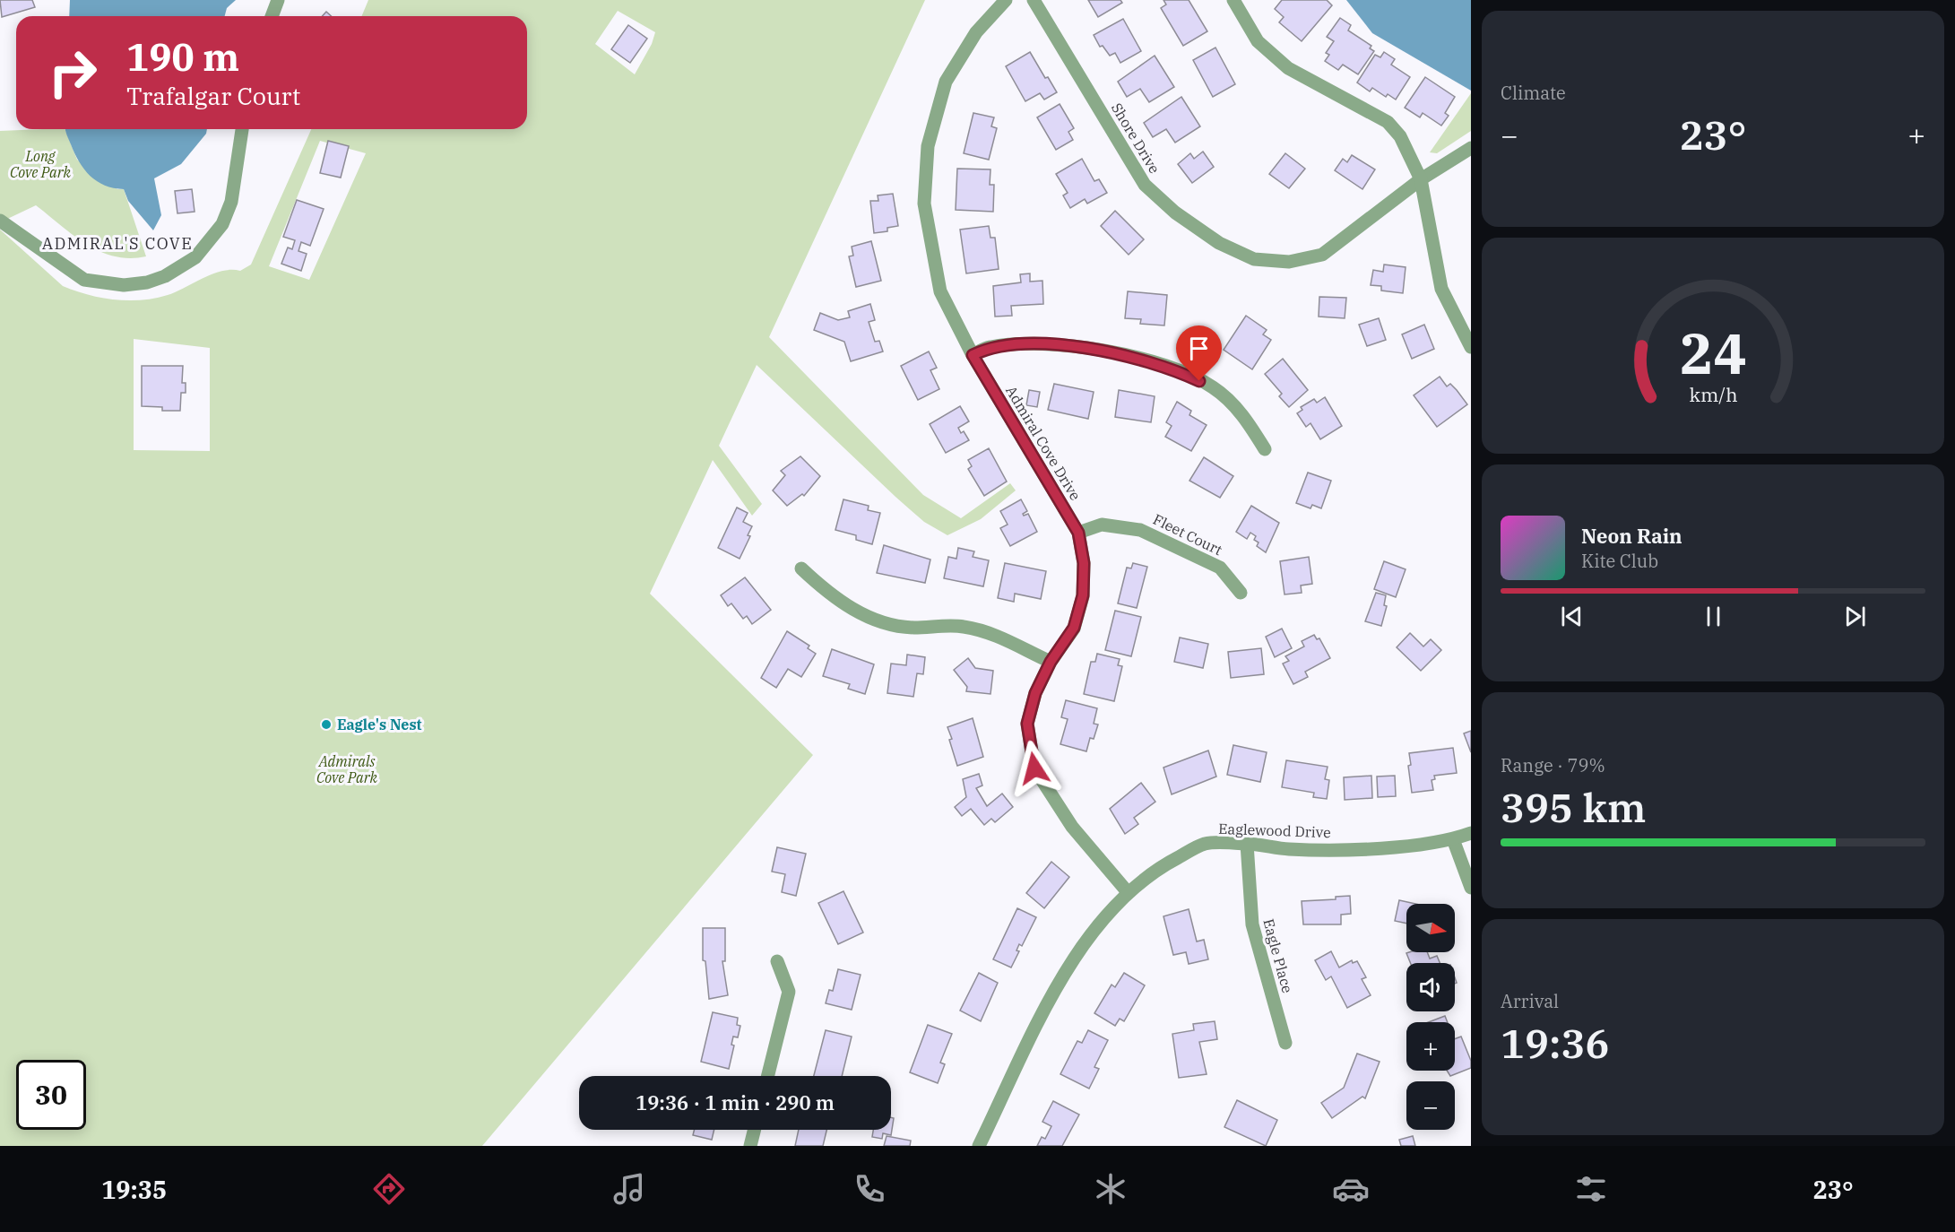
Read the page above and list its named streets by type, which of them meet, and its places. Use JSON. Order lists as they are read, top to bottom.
{
  "streets": {
    "street": [
      "Shore Drive",
      "Admiral Cove Drive",
      "Fleet Court",
      "Eaglewood Drive",
      "Eagle Place"
    ]
  },
  "crossings": [
    ["Admiral Cove Drive", "Fleet Court"],
    ["Admiral Cove Drive", "Eaglewood Drive"],
    ["Eaglewood Drive", "Eagle Place"]
  ],
  "districts": ["ADMIRAL'S COVE"],
  "parks": ["Long Cove Park", "Admirals Cove Park"],
  "places": ["Eagle's Nest"],
  "north": "right",
  "page": {
    "tile": [
      "Climate",
      ["Range · 79%", "395 km"],
      ["Arrival", "19:36"]
    ],
    "turn": ["190 m", "Trafalgar Court"],
    "heat": ["−", "23°", "+"],
    "song": ["Neon Rain", "Kite Club"],
    "map_buttons": ["+", "−"],
    "limit": "30",
    "trip": "19:36 · 1 min · 290 m",
    "tabs": ["19:35", "23°"],
    "gauge": ["24", "km/h"]
  }
}
